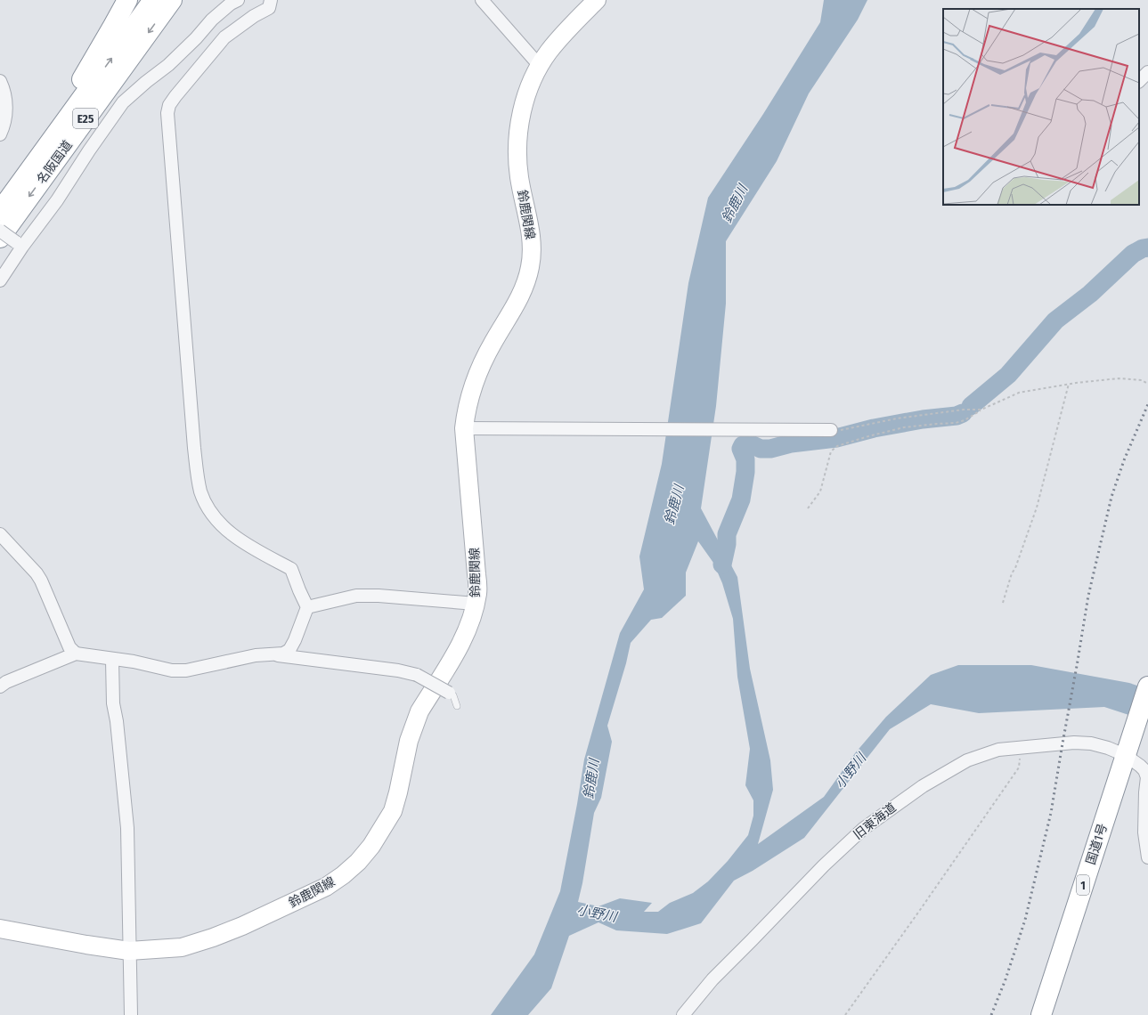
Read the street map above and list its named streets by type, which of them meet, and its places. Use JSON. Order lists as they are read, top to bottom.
{
  "streets": {
    "highway": [
      "E25",
      "名阪国道",
      "国道1号",
      "1"
    ],
    "main road": ["鈴鹿関線"],
    "street": ["旧東海道"]
  },
  "crossings": [
    ["旧東海道", "国道1号"]
  ],
  "water": ["鈴鹿川", "小野川"]
}
